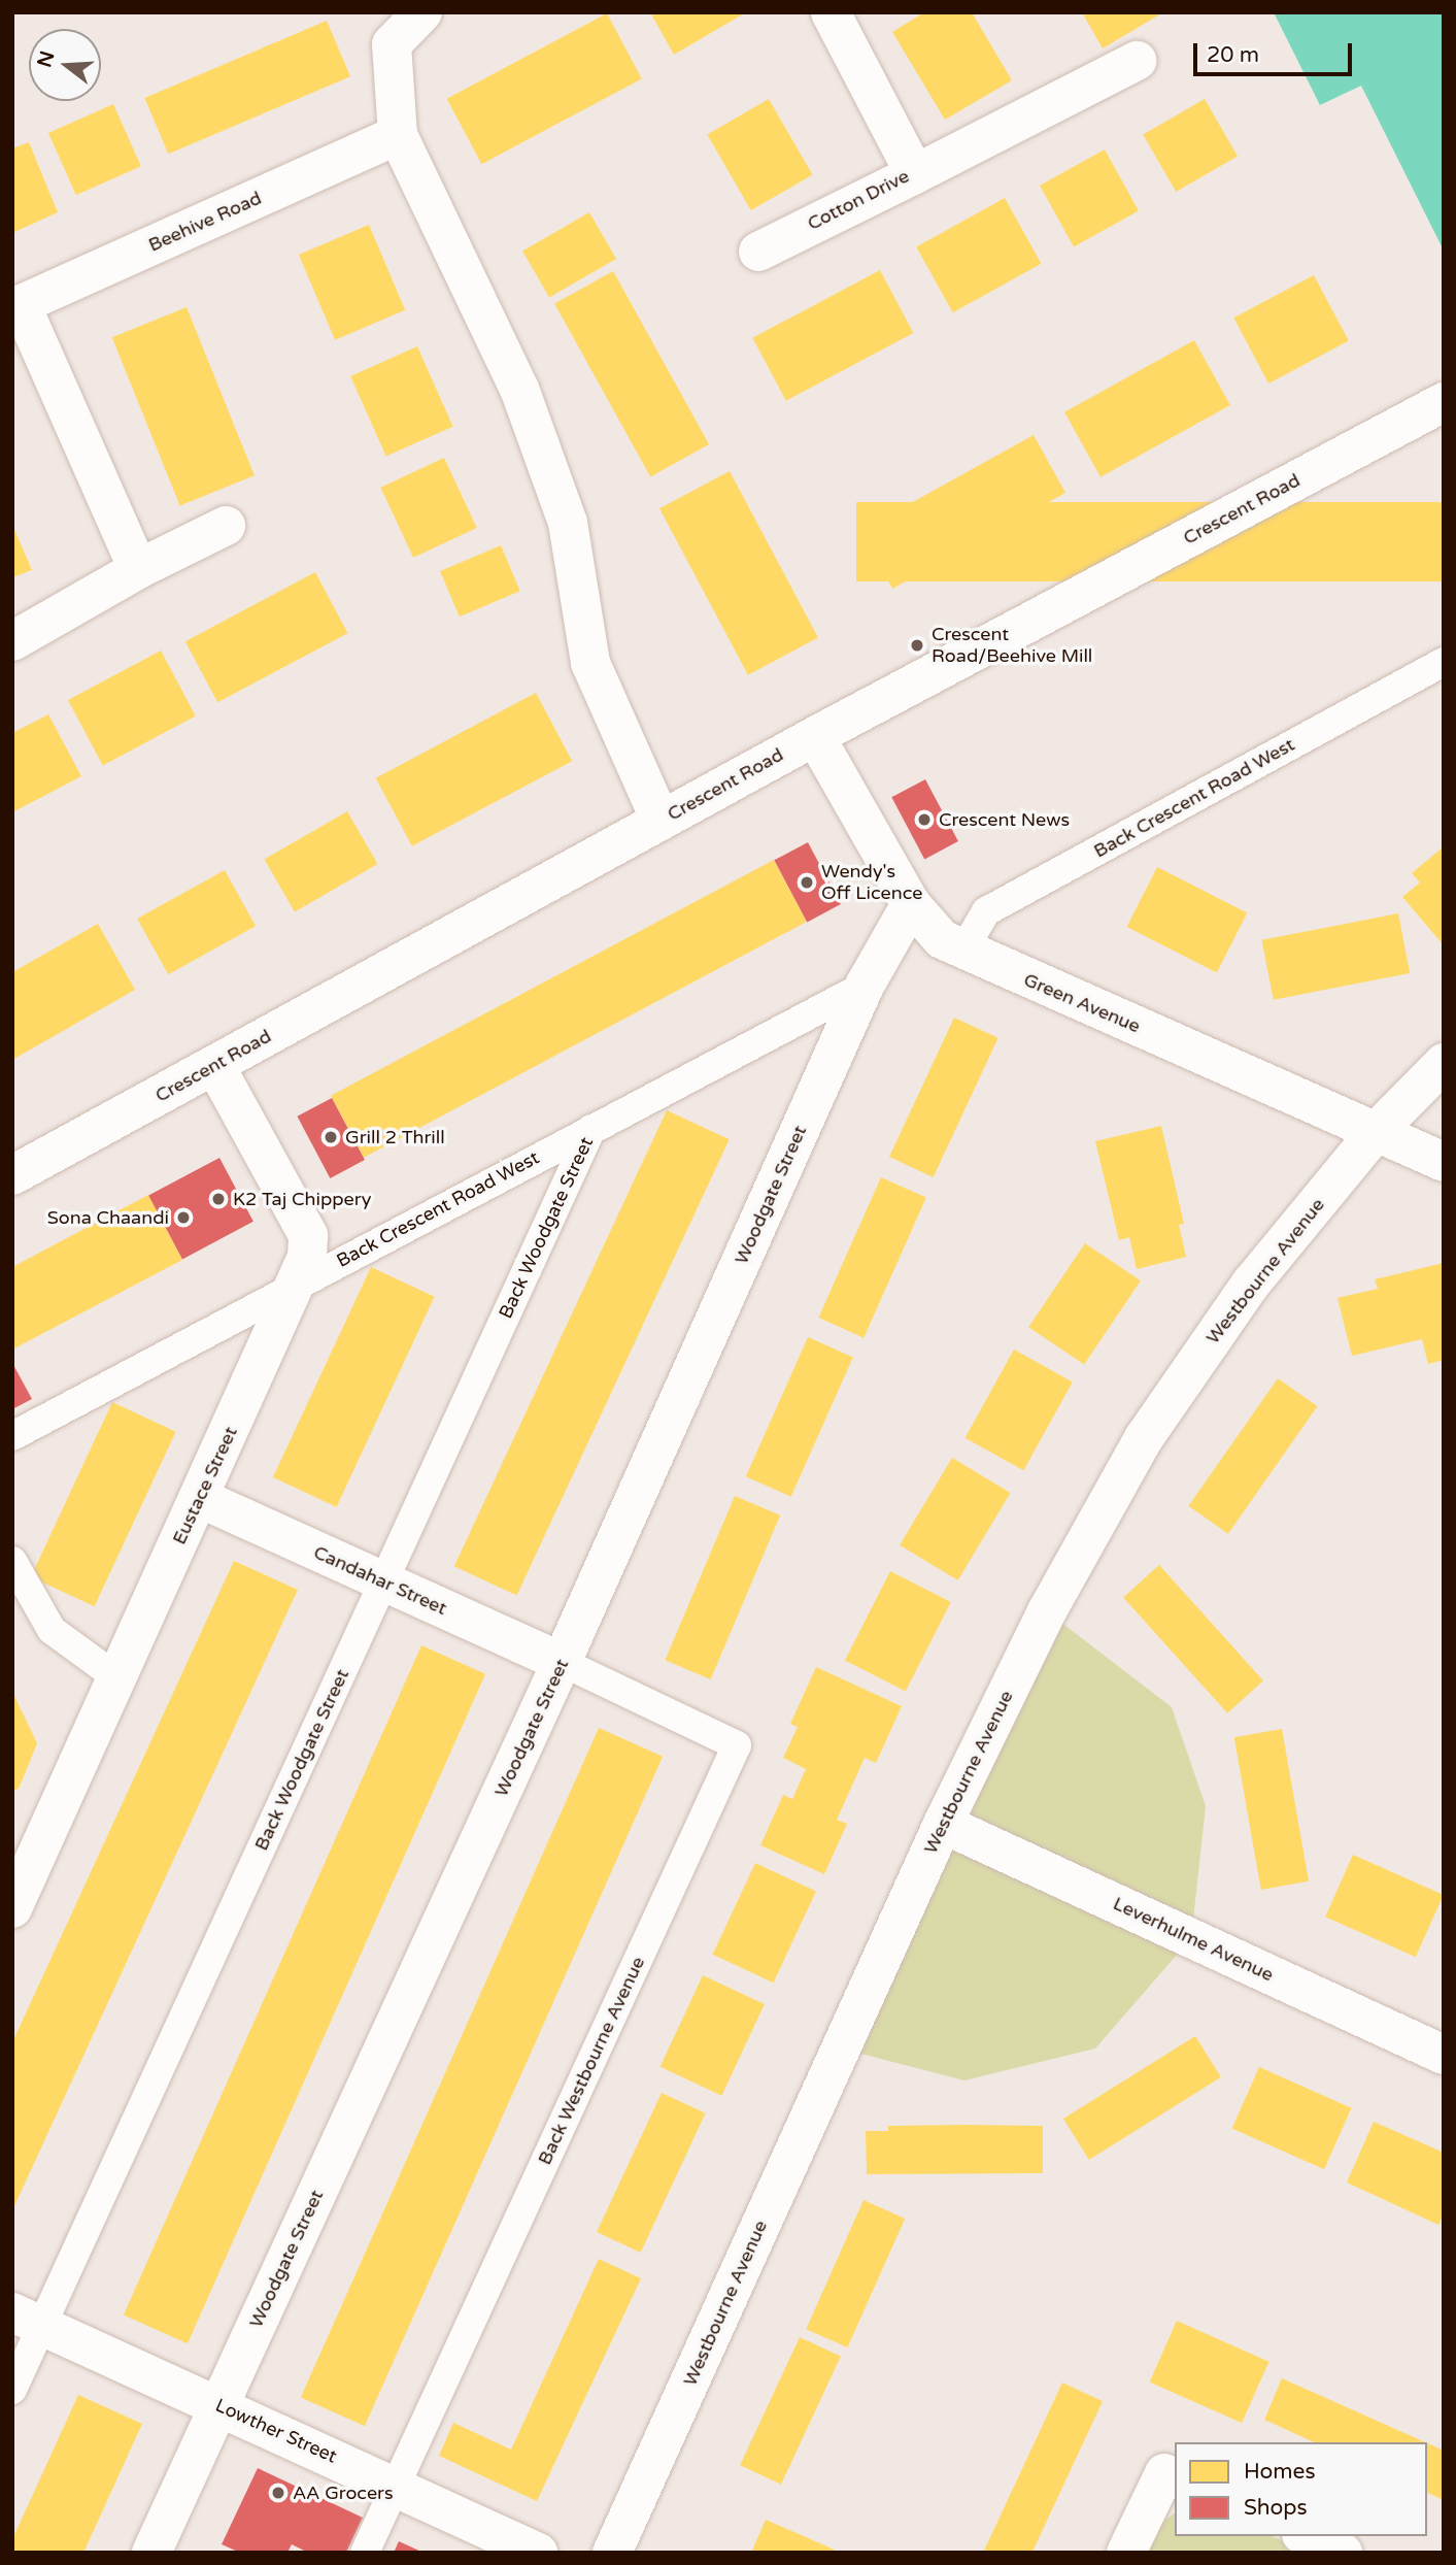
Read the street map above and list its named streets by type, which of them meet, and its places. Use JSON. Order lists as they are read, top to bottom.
{
  "streets": {
    "street": [
      "Cotton Drive",
      "Beehive Road",
      "Crescent Road",
      "Green Avenue",
      "Woodgate Street",
      "Westbourne Avenue",
      "Eustace Street",
      "Candahar Street",
      "Leverhulme Avenue",
      "Lowther Street"
    ],
    "lane": ["Back Crescent Road West", "Back Woodgate Street", "Back Westbourne Avenue"]
  },
  "crossings": [
    ["Crescent Road", "Green Avenue"],
    ["Crescent Road", "Eustace Street"],
    ["Back Crescent Road West", "Green Avenue"],
    ["Back Crescent Road West", "Woodgate Street"],
    ["Back Crescent Road West", "Back Woodgate Street"],
    ["Back Crescent Road West", "Eustace Street"],
    ["Green Avenue", "Woodgate Street"],
    ["Green Avenue", "Westbourne Avenue"],
    ["Woodgate Street", "Candahar Street"],
    ["Woodgate Street", "Back Westbourne Avenue"],
    ["Woodgate Street", "Lowther Street"],
    ["Back Woodgate Street", "Candahar Street"],
    ["Back Woodgate Street", "Lowther Street"],
    ["Westbourne Avenue", "Leverhulme Avenue"],
    ["Eustace Street", "Candahar Street"],
    ["Candahar Street", "Back Westbourne Avenue"],
    ["Back Westbourne Avenue", "Lowther Street"]
  ],
  "places": [
    "Crescent Road/Beehive Mill",
    "Crescent News",
    "Wendy's Off Licence",
    "Grill 2 Thrill",
    "K2 Taj Chippery",
    "Sona Chaandi",
    "AA Grocers"
  ],
  "legend": ["Homes", "Shops"],
  "scale_bar": "20 m",
  "north": "left"
}
